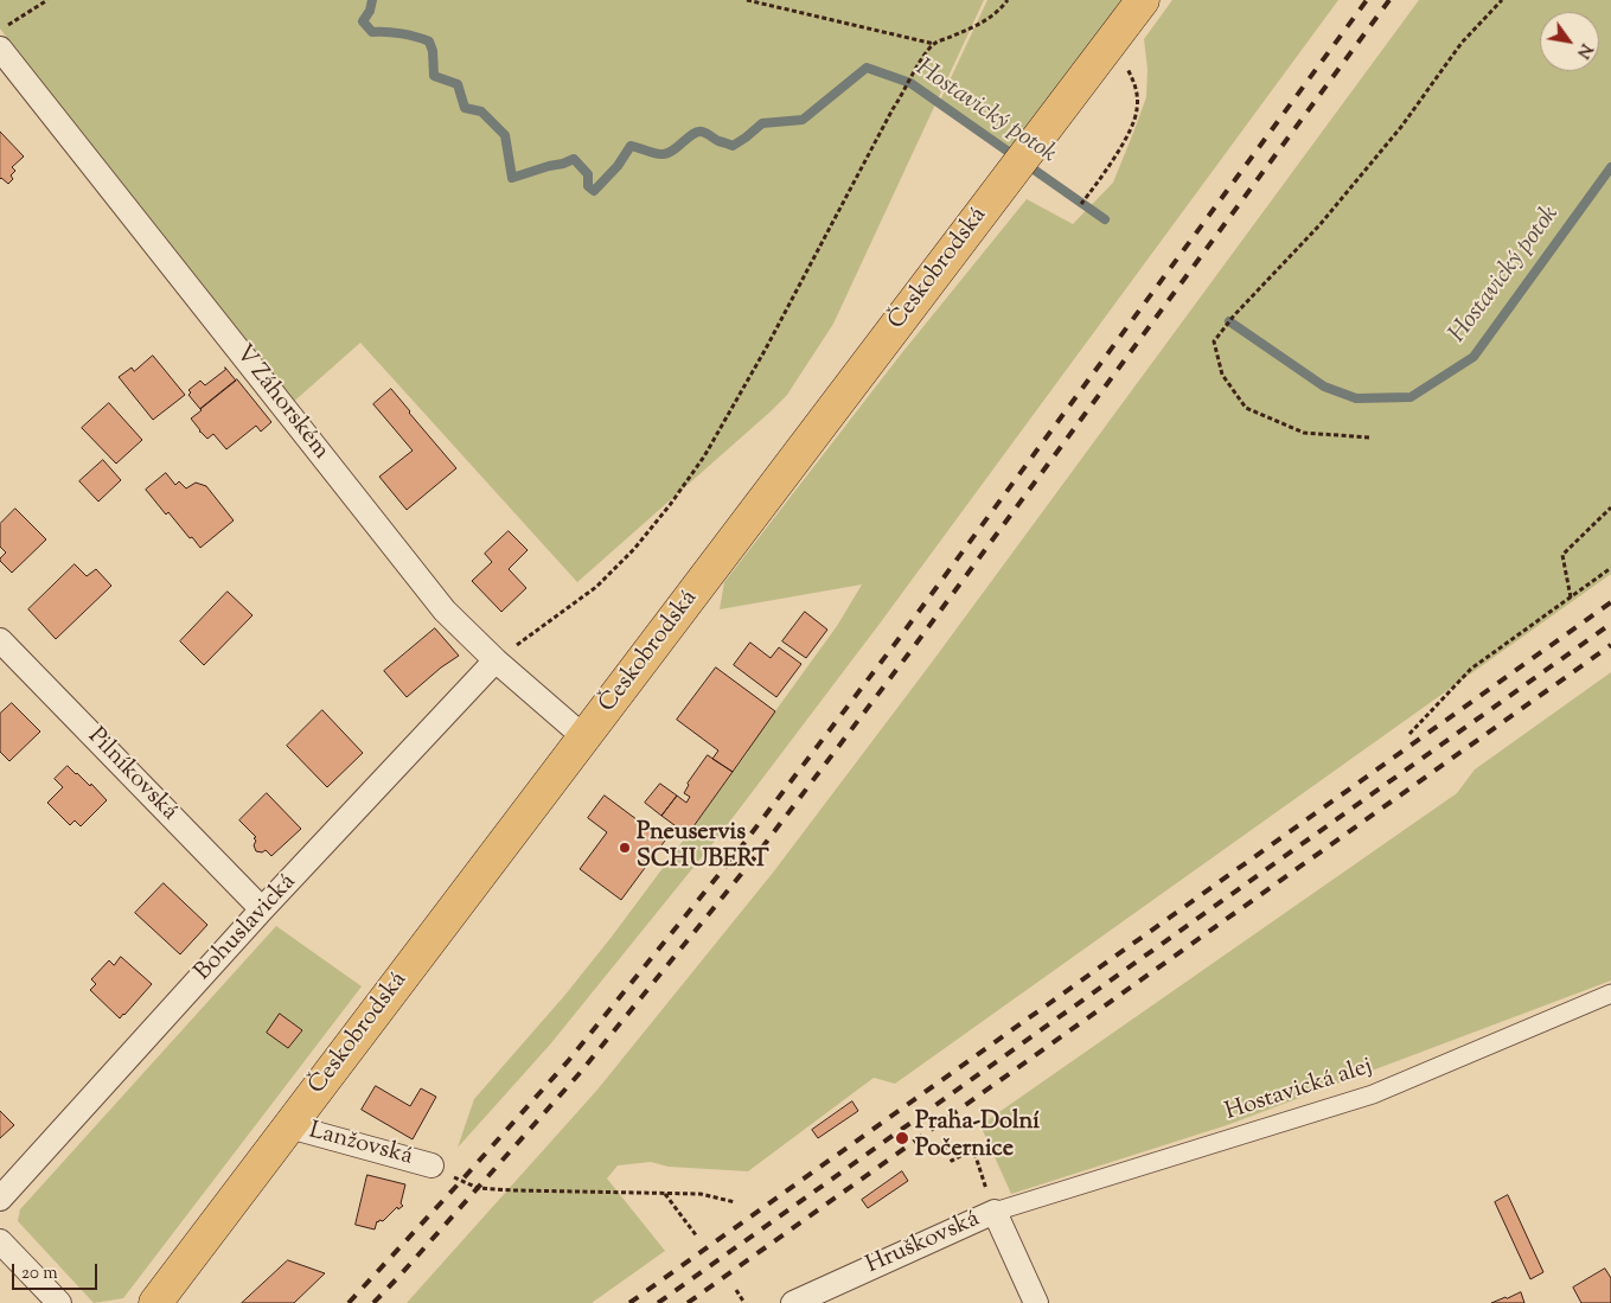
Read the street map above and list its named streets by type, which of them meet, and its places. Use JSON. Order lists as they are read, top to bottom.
{
  "streets": {
    "main road": ["Českobrodská"],
    "street": [
      "V Záhorském",
      "Pilníkovská",
      "Bohuslavická",
      "Hostavická alej",
      "Lanžovská",
      "Hruškovská"
    ]
  },
  "crossings": [
    ["Českobrodská", "V Záhorském"],
    ["Českobrodská", "Lanžovská"],
    ["V Záhorském", "Bohuslavická"],
    ["Pilníkovská", "Bohuslavická"],
    ["Hostavická alej", "Hruškovská"]
  ],
  "water": ["Hostavický potok"],
  "places": ["Pneuservis SCHUBERT", "Praha-Dolní Počernice"],
  "scale_bar": "20 m",
  "north": "bottom right"
}
